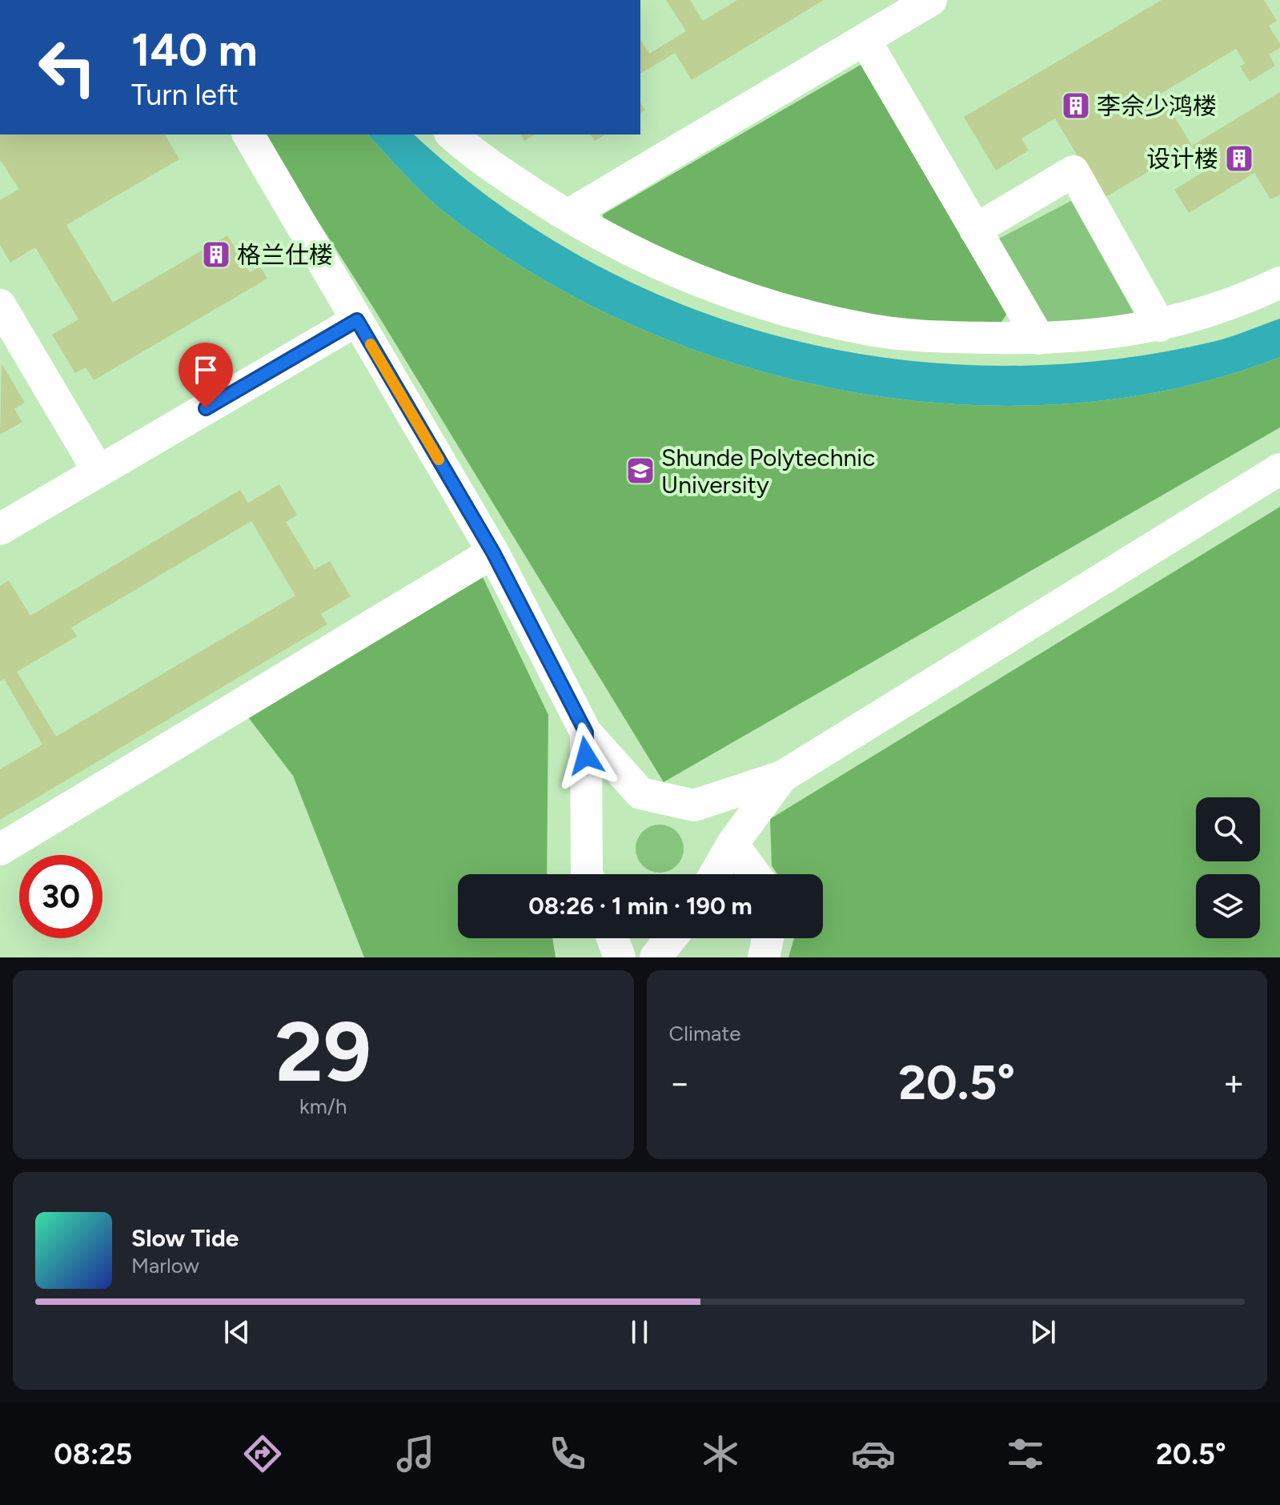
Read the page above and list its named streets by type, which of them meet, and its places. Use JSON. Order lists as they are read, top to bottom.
{
  "places": {
    "building": ["李佘少鸿楼", "设计楼", "格兰仕楼"],
    "school or university": ["Shunde Polytechnic University"]
  },
  "page": {
    "turn": ["140 m", "Turn left"],
    "limit": "30",
    "trip": "08:26 · 1 min · 190 m",
    "tile": [
      ["29", "km/h"],
      "Climate"
    ],
    "heat": ["−", "20.5°", "+"],
    "song": ["Slow Tide", "Marlow"],
    "tabs": ["08:25", "20.5°"]
  }
}
